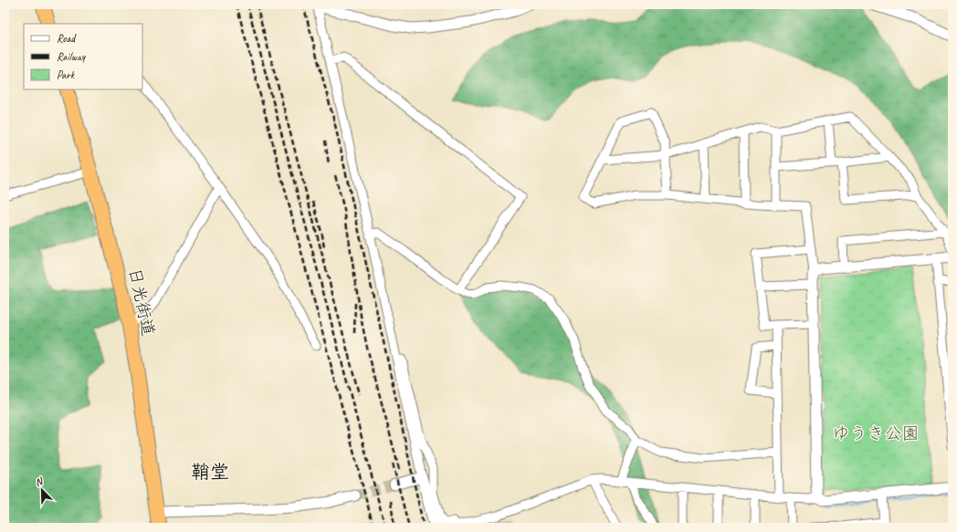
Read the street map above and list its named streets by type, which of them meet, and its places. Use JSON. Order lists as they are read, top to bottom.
{
  "streets": {
    "highway": ["日光街道"]
  },
  "districts": ["鞘堂"],
  "parks": ["ゆうき公園"],
  "legend": ["Road", "Railway", "Park"],
  "north": "top left"
}
